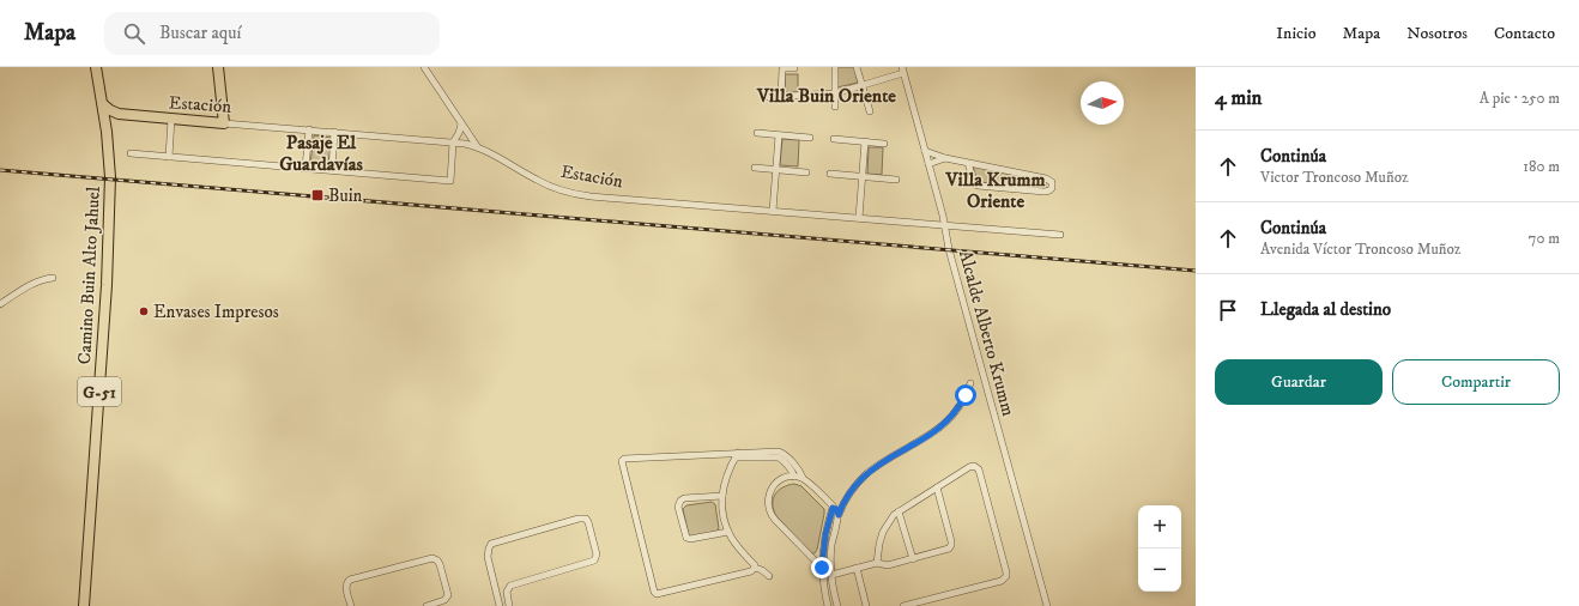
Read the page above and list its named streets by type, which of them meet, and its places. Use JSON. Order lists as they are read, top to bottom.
{
  "streets": {
    "main road": ["Estación", "Camino Buin Alto Jahuel", "G-51"],
    "street": ["Alcalde Alberto Krumm"]
  },
  "crossings": [
    ["Estación", "Alcalde Alberto Krumm"],
    ["Estación", "G-51"],
    ["Camino Buin Alto Jahuel", "G-51"]
  ],
  "districts": ["Villa Buin Oriente", "Pasaje El Guardavías", "Villa Krumm Oriente"],
  "places": {
    "transit": ["Buin"],
    "other": ["Envases Impresos"]
  },
  "north": "right",
  "page": {
    "header": "Mapa",
    "search": "Buscar aquí",
    "nav": [
      "Inicio",
      "Mapa",
      "Nosotros",
      "Contacto"
    ],
    "heading": ["4 min", "A pie · 250 m"],
    "list": [
      ["Continúa", "Victor Troncoso Muñoz", "180 m"],
      ["Continúa", "Avenida Víctor Troncoso Muñoz", "70 m"],
      "Llegada al destino"
    ],
    "buttons": ["Guardar", "Compartir"],
    "map_buttons": ["+", "−"]
  }
}
